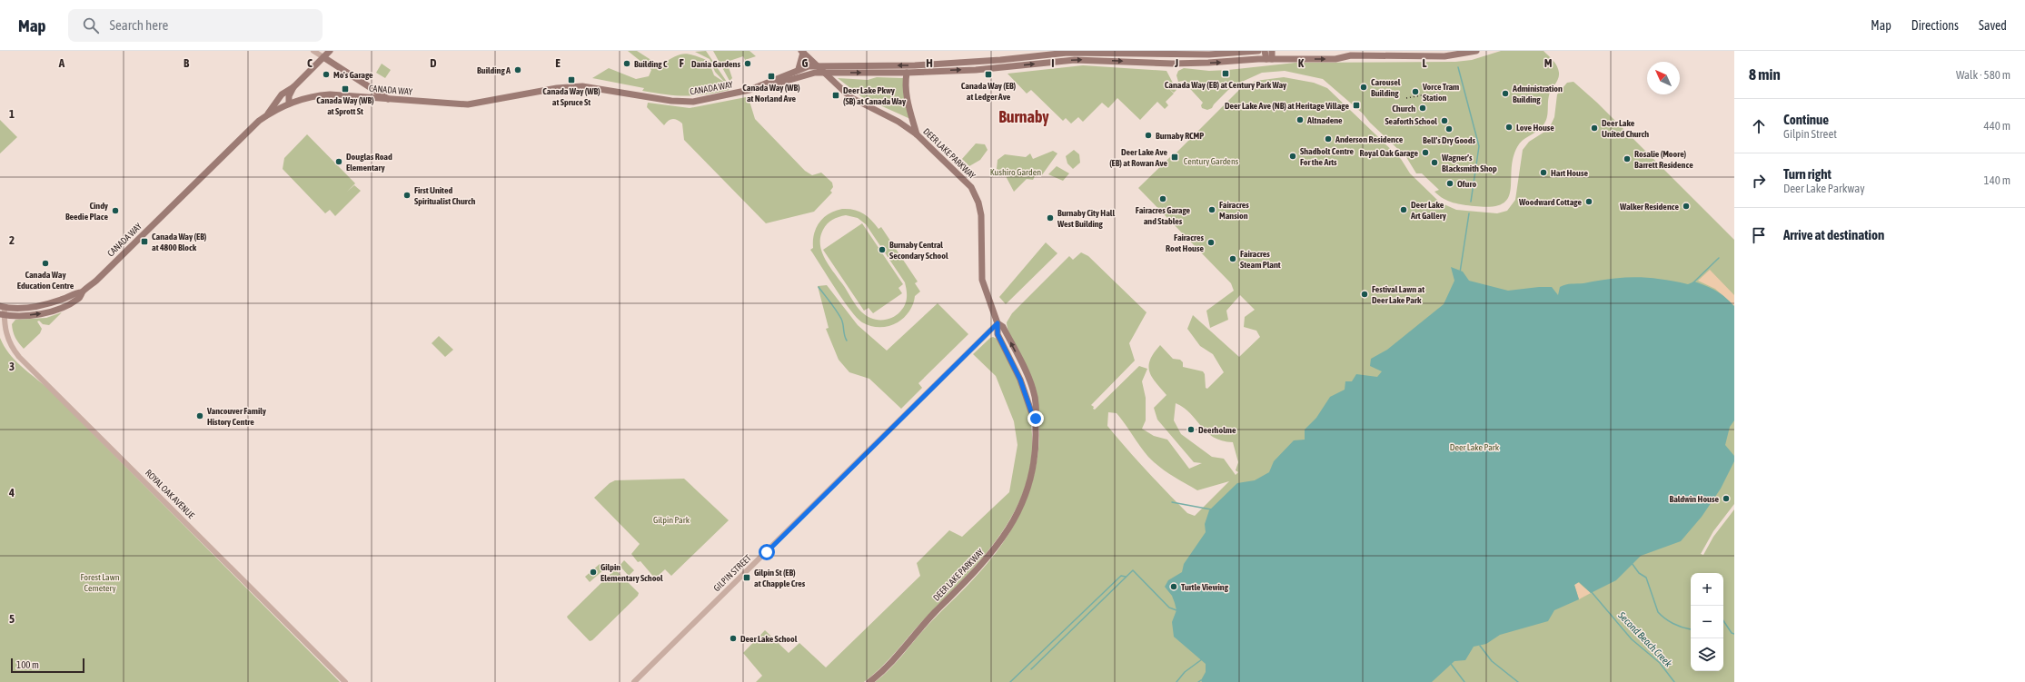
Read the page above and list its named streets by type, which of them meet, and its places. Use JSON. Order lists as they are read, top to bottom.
{
  "streets": {
    "main road": ["CANADA WAY", "DEER LAKE PARKWAY"],
    "street": ["ROYAL OAK AVENUE", "GILPIN STREET"]
  },
  "crossings": [
    ["CANADA WAY", "DEER LAKE PARKWAY"],
    ["CANADA WAY", "ROYAL OAK AVENUE"],
    ["DEER LAKE PARKWAY", "GILPIN STREET"]
  ],
  "districts": ["Burnaby"],
  "water": ["Second Beach Creek"],
  "parks": [
    "Century Gardens",
    "Kushiro Garden",
    "Deer Lake Park",
    "Gilpin Park",
    "Forest Lawn Cemetery"
  ],
  "places": {
    "other": [
      "Building C",
      "Dania Gardens",
      "Building A",
      "Mo's Garage",
      "Carousel Building",
      "Vorce Tram Station",
      "Administration Building",
      "Church",
      "Altnadene",
      "Seaforth School",
      "Love House",
      "Deer Lake United Church",
      "Bell’s Dry Goods",
      "Burnaby RCMP",
      "Anderson Residence",
      "Royal Oak Garage",
      "Shadbolt Centre For the Arts",
      "Rosalie (Moore) Barrett Residence",
      "Douglas Road Elementary",
      "Wagner’s Blacksmith Shop",
      "Hart House",
      "Ofuro",
      "First United Spiritualist Church",
      "Fairacres Garage and Stables",
      "Woodward Cottage",
      "Walker Residence",
      "Fairacres Mansion",
      "Deer Lake Art Gallery",
      "Cindy Beedie Place",
      "Burnaby City Hall West Building",
      "Fairacres Root House",
      "Burnaby Central Secondary School",
      "Fairacres Steam Plant",
      "Canada Way Education Centre",
      "Festival Lawn at Deer Lake Park",
      "Vancouver Family History Centre",
      "Deerholme",
      "Baldwin House",
      "Gilpin Elementary School",
      "Turtle Viewing",
      "Deer Lake School"
    ],
    "transit": [
      "Canada Way (EB) at Century Park Way",
      "Canada Way (EB) at Ledger Ave",
      "Canada Way (WB) at Norland Ave",
      "Canada Way (WB) at Spruce St",
      "Canada Way (WB) at Sprott St",
      "Deer Lake Pkwy (SB) at Canada Way",
      "Deer Lake Ave (NB) at Heritage Village",
      "Deer Lake Ave (EB) at Rowan Ave",
      "Canada Way (EB) at 4800 Block",
      "Gilpin St (EB) at Chapple Cres"
    ]
  },
  "scale_bar": "100 m",
  "north": "top left",
  "page": {
    "header": "Map",
    "search": "Search here",
    "nav": ["Map", "Directions", "Saved"],
    "heading": ["8 min", "Walk · 580 m"],
    "list": [
      ["Continue", "Gilpin Street", "440 m"],
      ["Turn right", "Deer Lake Parkway", "140 m"],
      "Arrive at destination"
    ],
    "map_buttons": ["+", "−"],
    "scale": "100 m"
  },
  "grid": {
    "columns": [
      "A",
      "B",
      "C",
      "D",
      "E",
      "F",
      "G",
      "H",
      "I",
      "J",
      "K",
      "L",
      "M"
    ],
    "rows": [
      "1",
      "2",
      "3",
      "4",
      "5"
    ]
  }
}
